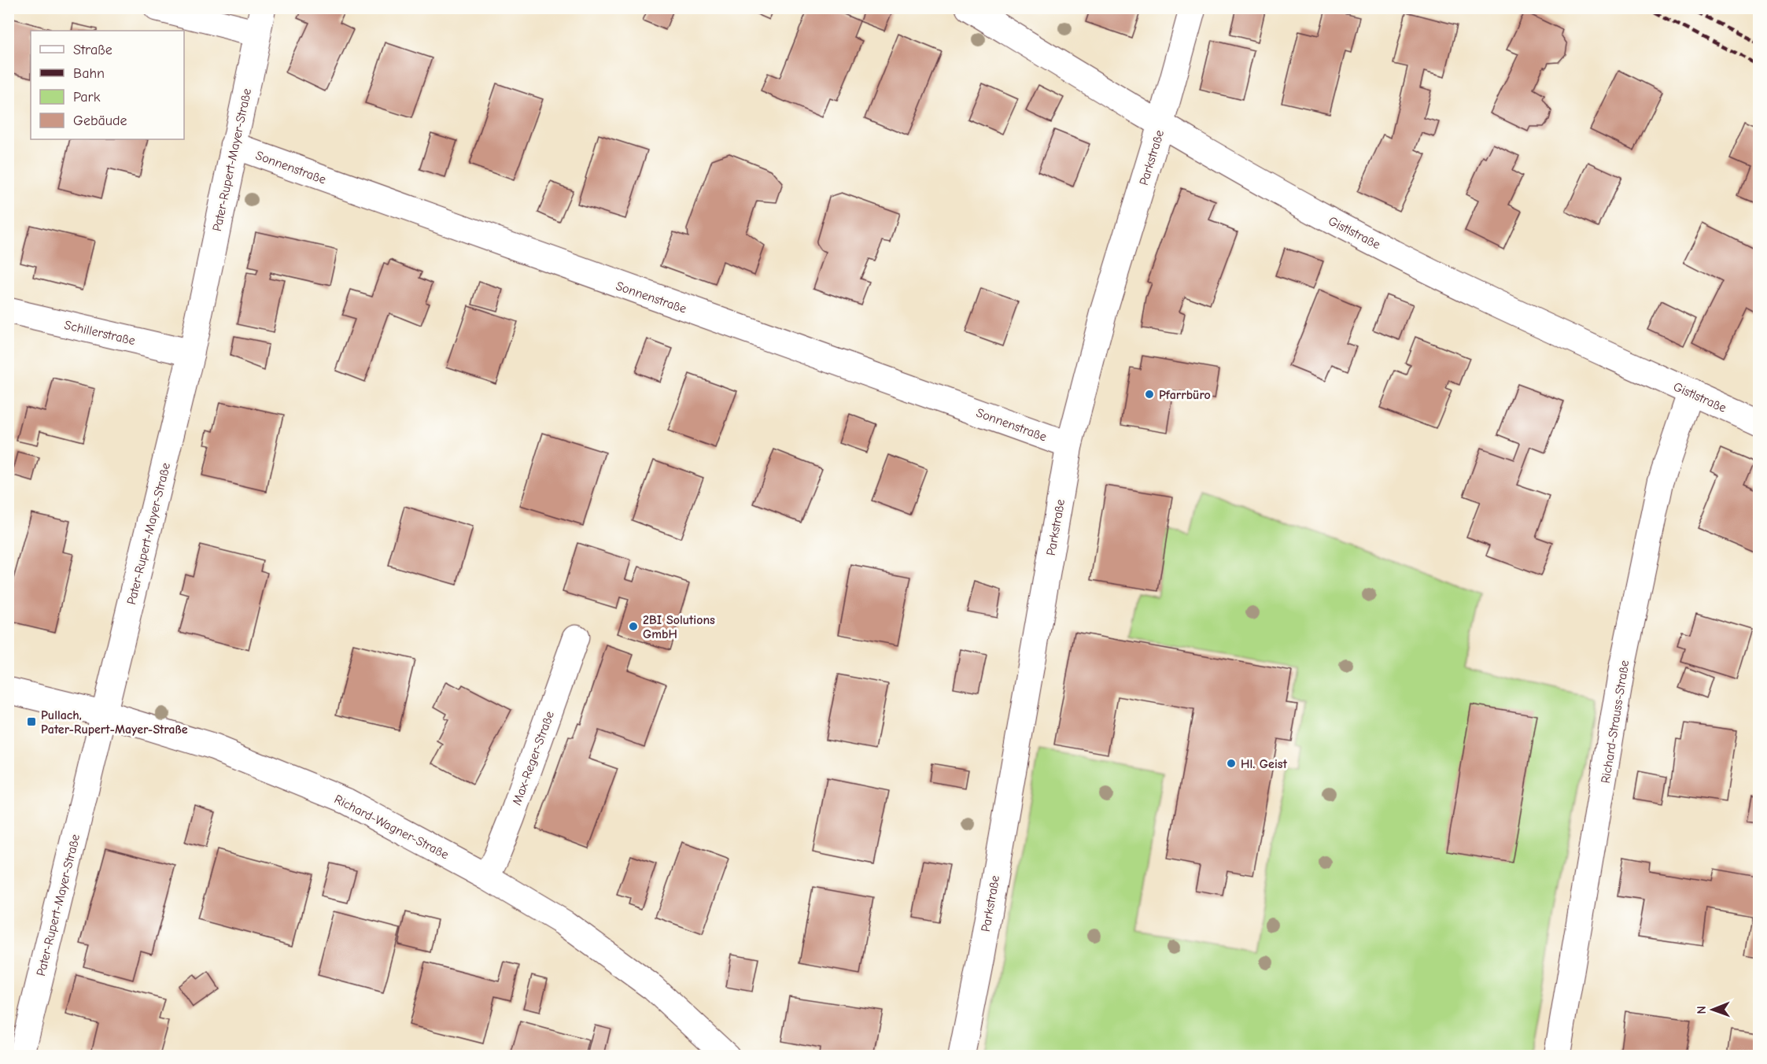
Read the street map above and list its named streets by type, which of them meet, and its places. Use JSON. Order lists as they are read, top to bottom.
{
  "streets": {
    "street": [
      "Parkstraße",
      "Pater-Rupert-Mayer-Straße",
      "Sonnenstraße",
      "Gistlstraße",
      "Schillerstraße",
      "Richard-Strauss-Straße",
      "Max-Reger-Straße",
      "Richard-Wagner-Straße"
    ]
  },
  "crossings": [
    ["Parkstraße", "Sonnenstraße"],
    ["Parkstraße", "Gistlstraße"],
    ["Pater-Rupert-Mayer-Straße", "Sonnenstraße"],
    ["Pater-Rupert-Mayer-Straße", "Schillerstraße"],
    ["Pater-Rupert-Mayer-Straße", "Richard-Wagner-Straße"],
    ["Gistlstraße", "Richard-Strauss-Straße"],
    ["Max-Reger-Straße", "Richard-Wagner-Straße"]
  ],
  "places": {
    "other": ["Pfarrbüro", "2BI Solutions GmbH", "Hl. Geist"],
    "transit": ["Pullach, Pater-Rupert-Mayer-Straße"]
  },
  "legend": [
    "Straße",
    "Bahn",
    "Park",
    "Gebäude"
  ],
  "north": "left"
}
